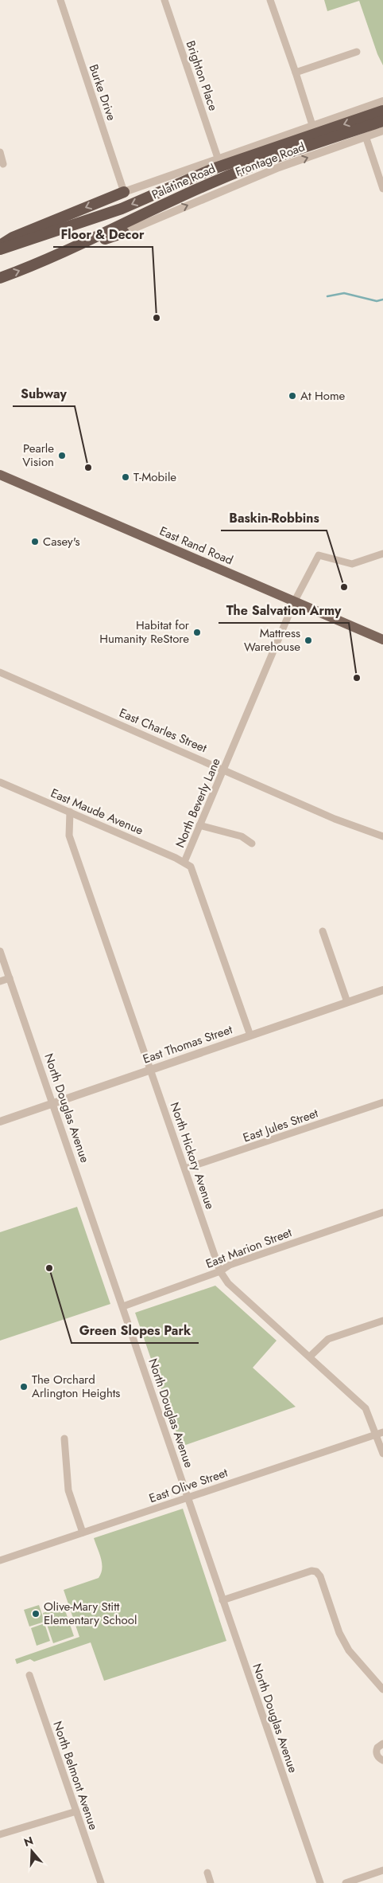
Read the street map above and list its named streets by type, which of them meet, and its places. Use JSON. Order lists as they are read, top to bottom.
{
  "streets": {
    "highway": ["Palatine Road"],
    "main road": ["East Rand Road"],
    "street": [
      "Brighton Place",
      "Burke Drive",
      "Frontage Road",
      "East Charles Street",
      "North Beverly Lane",
      "East Maude Avenue",
      "East Thomas Street",
      "North Douglas Avenue",
      "East Jules Street",
      "North Hickory Avenue",
      "East Marion Street",
      "East Olive Street",
      "North Belmont Avenue"
    ]
  },
  "crossings": [
    ["Brighton Place", "Frontage Road"],
    ["Burke Drive", "Frontage Road"],
    ["East Rand Road", "North Beverly Lane"],
    ["East Charles Street", "North Beverly Lane"],
    ["North Beverly Lane", "East Maude Avenue"],
    ["North Beverly Lane", "East Thomas Street"],
    ["East Maude Avenue", "North Hickory Avenue"],
    ["East Thomas Street", "North Douglas Avenue"],
    ["East Thomas Street", "North Hickory Avenue"],
    ["North Douglas Avenue", "East Marion Street"],
    ["North Douglas Avenue", "East Olive Street"],
    ["East Jules Street", "North Hickory Avenue"],
    ["North Hickory Avenue", "East Marion Street"],
    ["North Hickory Avenue", "East Olive Street"]
  ],
  "places": [
    "Floor & Decor",
    "At Home",
    "Pearle Vision",
    "Subway",
    "T-Mobile",
    "Casey's",
    "Baskin-Robbins",
    "Habitat for Humanity ReStore",
    "Mattress Warehouse",
    "The Salvation Army",
    "Green Slopes Park",
    "The Orchard Arlington Heights",
    "Olive-Mary Stitt Elementary School"
  ],
  "north": "top"
}
